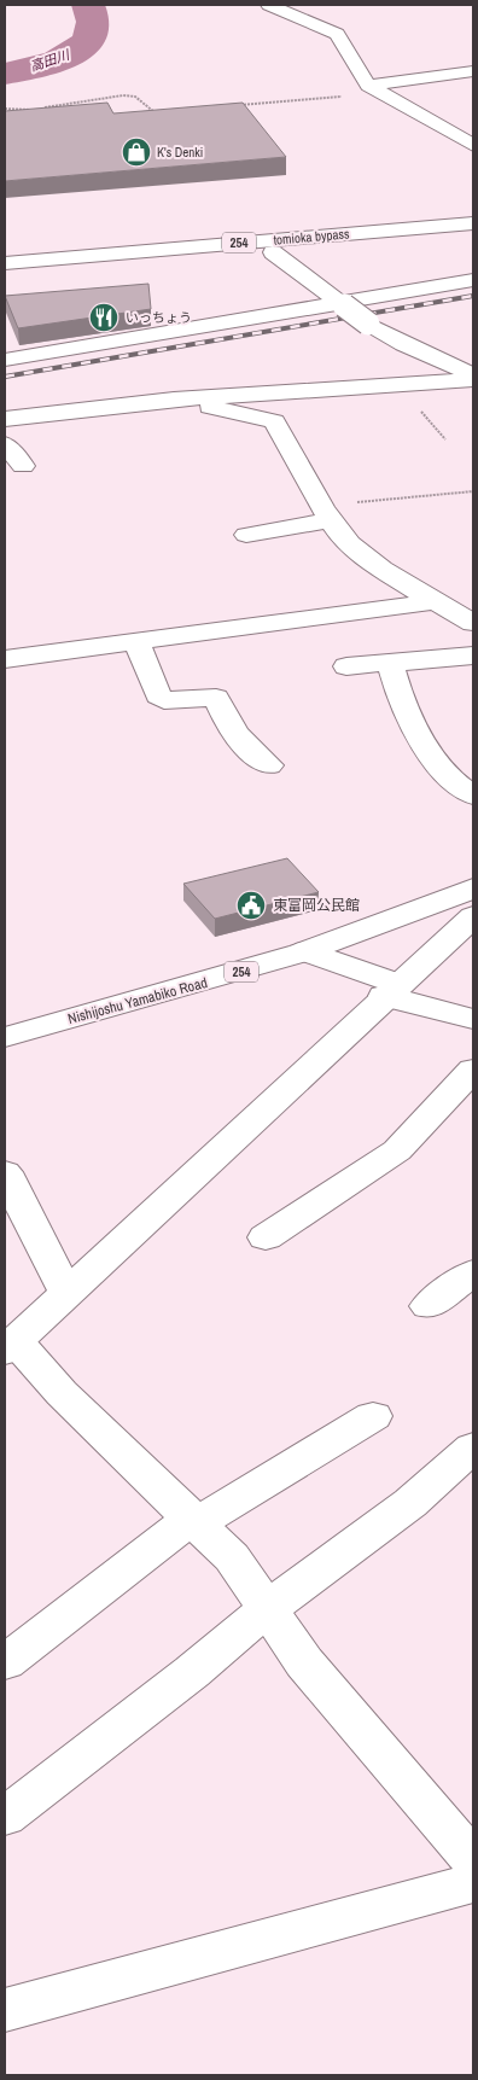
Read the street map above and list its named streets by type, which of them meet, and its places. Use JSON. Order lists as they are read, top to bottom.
{
  "streets": {
    "main road": ["tomioka bypass", "254", "Nishijoshu Yamabiko Road"]
  },
  "water": ["高田川"],
  "places": {
    "shop": ["K's Denki"],
    "restaurant": ["いっちょう"],
    "public building": ["東富岡公民館"]
  }
}
